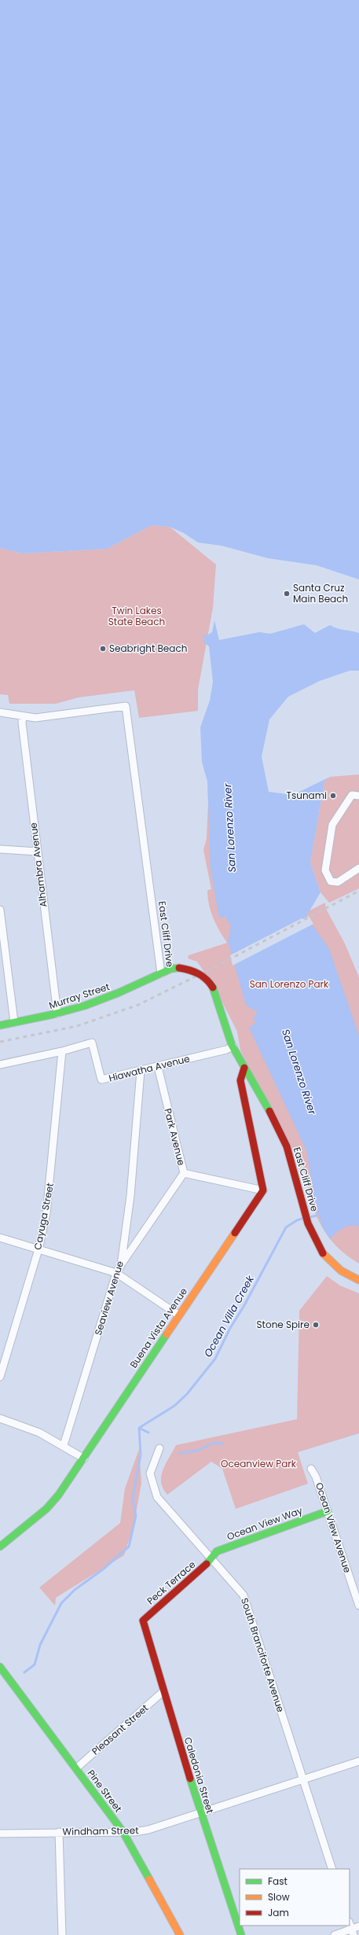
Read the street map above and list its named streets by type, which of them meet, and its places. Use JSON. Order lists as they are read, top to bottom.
{
  "streets": {
    "street": [
      "Alhambra Avenue",
      "East Cliff Drive",
      "Murray Street",
      "Hiawatha Avenue",
      "Park Avenue",
      "Cayuga Street",
      "Seaview Avenue",
      "Buena Vista Avenue",
      "Ocean View Way",
      "Ocean View Avenue",
      "Peck Terrace",
      "South Branciforte Avenue",
      "Pleasant Street",
      "Caledonia Street",
      "Pine Street",
      "Windham Street"
    ]
  },
  "crossings": [
    ["Alhambra Avenue", "East Cliff Drive"],
    ["Alhambra Avenue", "Murray Street"],
    ["East Cliff Drive", "Murray Street"],
    ["East Cliff Drive", "Hiawatha Avenue"],
    ["Hiawatha Avenue", "Park Avenue"],
    ["Hiawatha Avenue", "Cayuga Street"],
    ["Hiawatha Avenue", "Seaview Avenue"],
    ["Park Avenue", "Seaview Avenue"],
    ["Ocean View Way", "Ocean View Avenue"],
    ["Ocean View Way", "Peck Terrace"],
    ["Ocean View Way", "South Branciforte Avenue"],
    ["Peck Terrace", "South Branciforte Avenue"],
    ["Peck Terrace", "Caledonia Street"],
    ["South Branciforte Avenue", "Windham Street"],
    ["Pleasant Street", "Caledonia Street"],
    ["Pleasant Street", "Pine Street"],
    ["Caledonia Street", "Windham Street"],
    ["Pine Street", "Windham Street"]
  ],
  "water": ["San Lorenzo River", "Ocean Villa Creek"],
  "parks": ["Twin Lakes State Beach", "San Lorenzo Park", "Oceanview Park"],
  "places": [
    "Santa Cruz Main Beach",
    "Seabright Beach",
    "Tsunami",
    "Stone Spire"
  ],
  "legend": ["Fast", "Slow", "Jam"]
}
